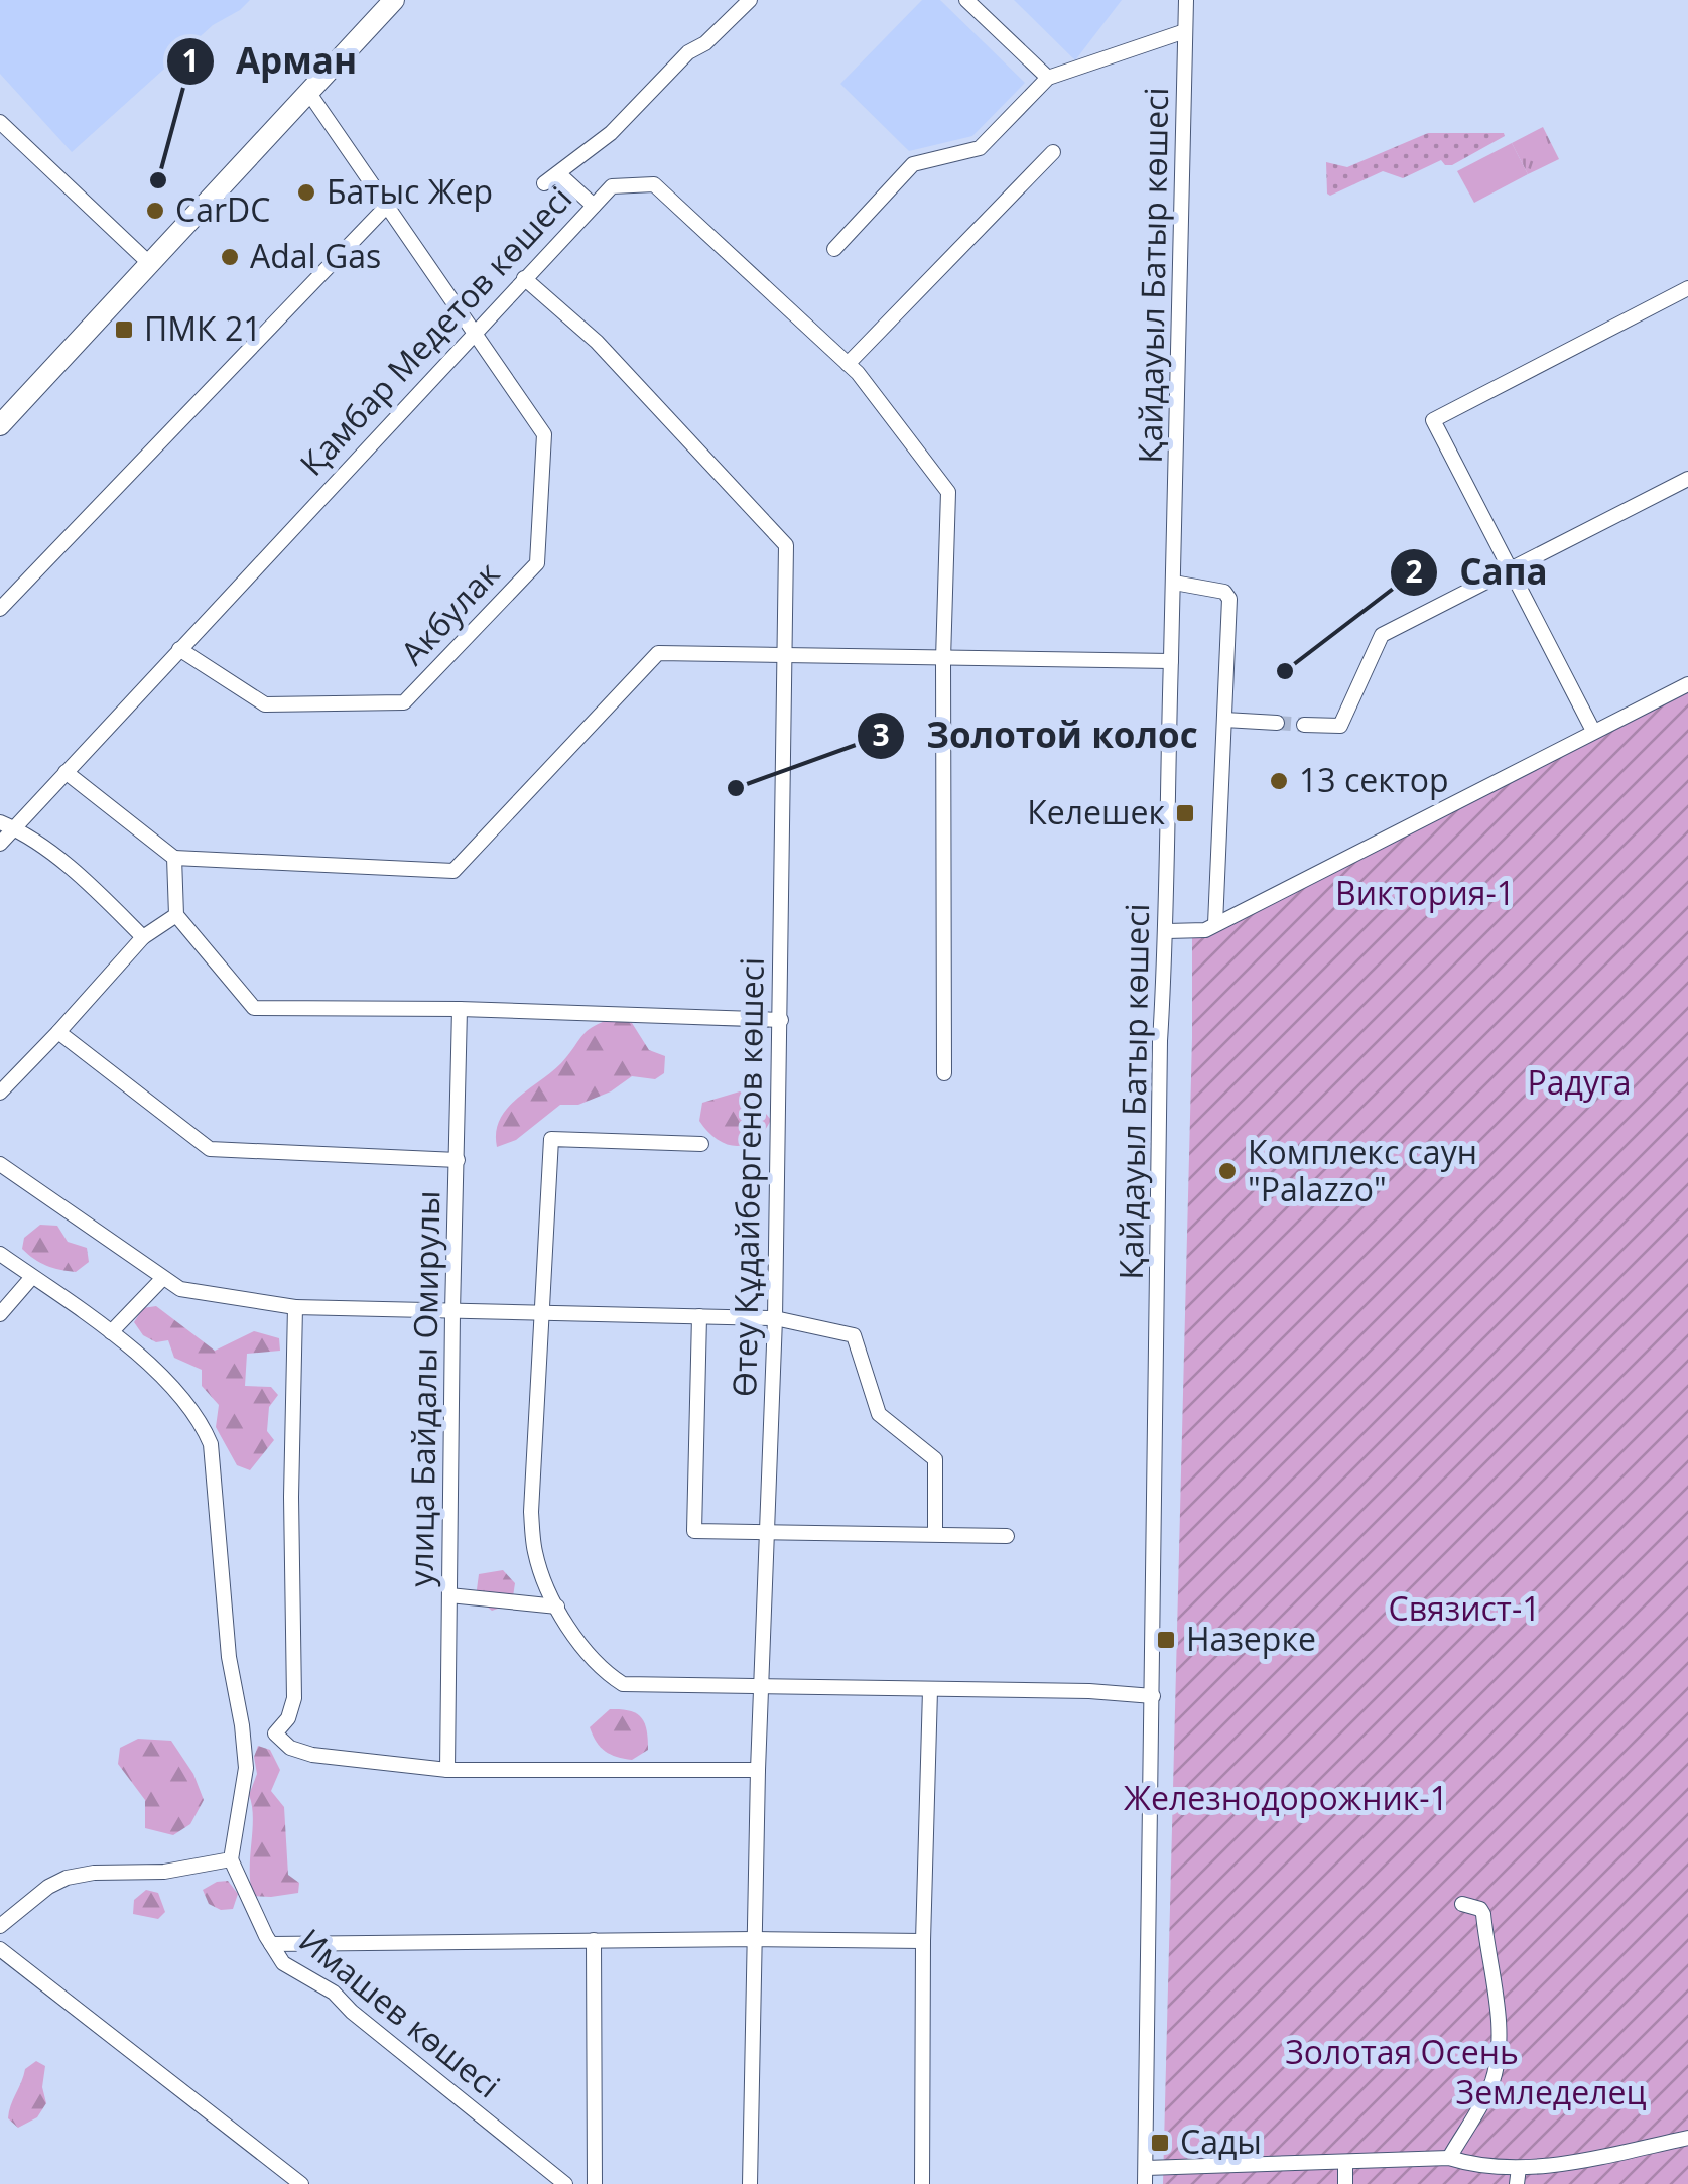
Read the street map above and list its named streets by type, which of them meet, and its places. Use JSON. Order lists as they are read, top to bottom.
{
  "streets": {
    "street": [
      "Қайдауыл Батыр көшесі",
      "Қамбар Медетов көшесі",
      "Акбулак",
      "Өтеу Құдайбергенов көшесі",
      "улица Байдалы Омирулы",
      "Имашев көшесі"
    ]
  },
  "crossings": [
    ["Қамбар Медетов көшесі", "Акбулак"],
    ["Қамбар Медетов көшесі", "Өтеу Құдайбергенов көшесі"]
  ],
  "parks": [
    "Виктория-1",
    "Радуга",
    "Связист-1",
    "Железнодорожник-1",
    "Золотая Осень",
    "Земледелец"
  ],
  "places": {
    "other": [
      "Арман",
      "Батыс Жер",
      "CarDC",
      "Adal Gas",
      "Сапа",
      "13 сектор",
      "Золотой колос",
      "Комплекс саун \"Palazzo\""
    ],
    "transit": [
      "ПМК 21",
      "Келешек",
      "Назерке",
      "Сады"
    ]
  }
}
